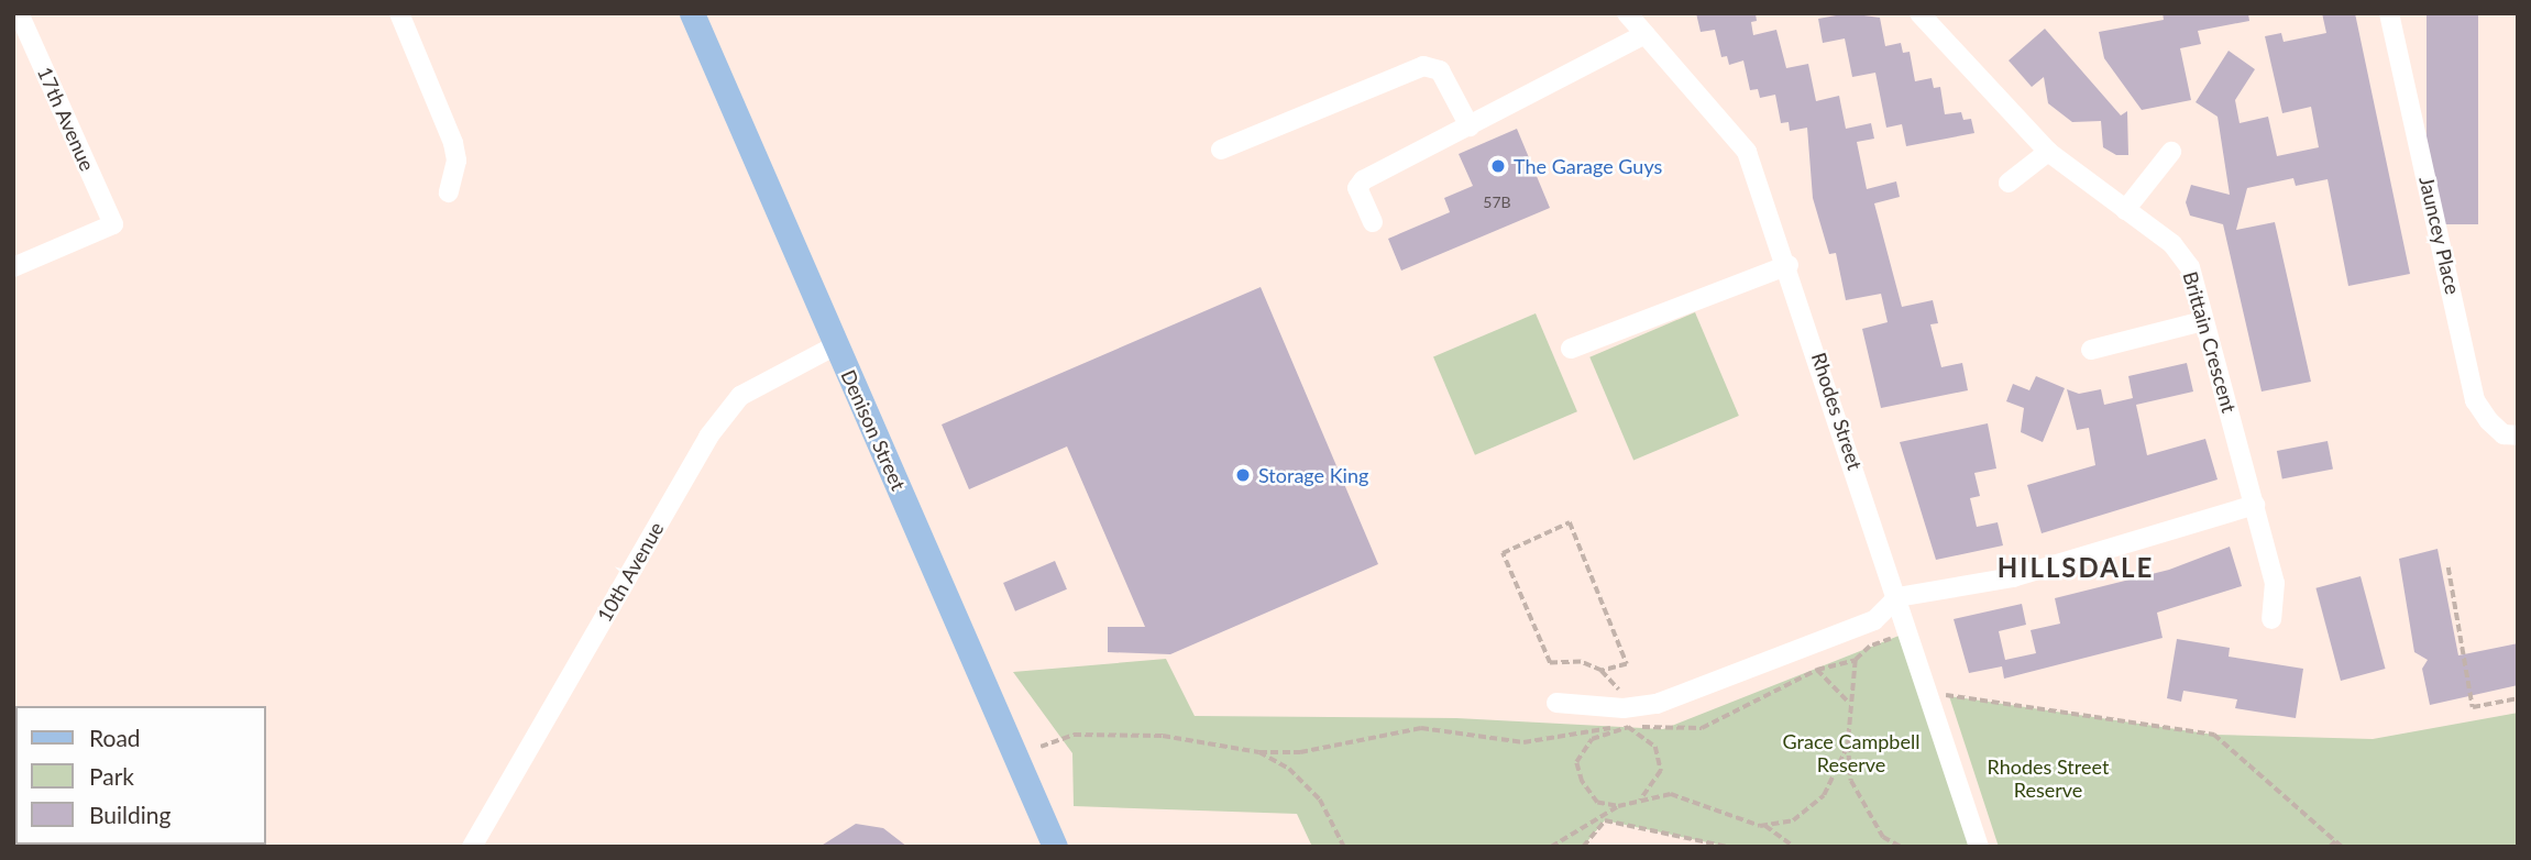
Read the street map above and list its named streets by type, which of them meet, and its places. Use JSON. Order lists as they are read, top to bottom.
{
  "streets": {
    "main road": ["Denison Street"],
    "street": [
      "17th Avenue",
      "Jauncey Place",
      "Brittain Crescent",
      "Rhodes Street",
      "10th Avenue"
    ]
  },
  "crossings": [
    ["Denison Street", "10th Avenue"]
  ],
  "districts": ["HILLSDALE"],
  "parks": ["Grace Campbell Reserve", "Rhodes Street Reserve"],
  "places": ["The Garage Guys", "Storage King"],
  "house_numbers": ["57B"],
  "legend": ["Road", "Park", "Building"]
}
